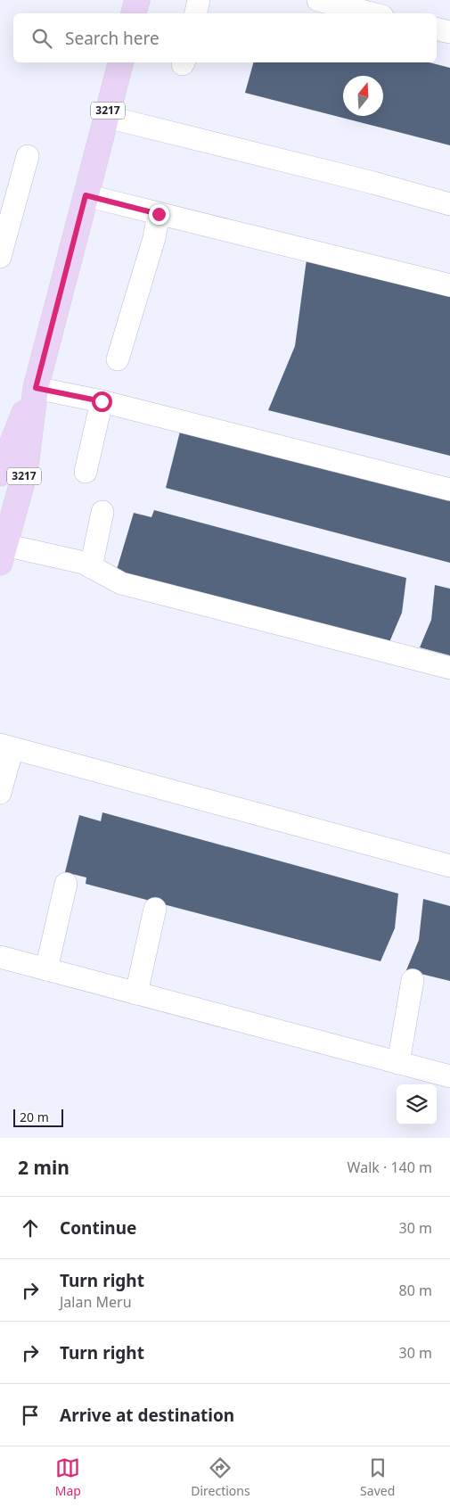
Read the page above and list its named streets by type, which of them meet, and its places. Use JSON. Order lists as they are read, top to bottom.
{
  "streets": {
    "main road": ["3217"]
  },
  "scale_bar": "20 m",
  "north": "top",
  "page": {
    "search": "Search here",
    "scale": "20 m",
    "heading": ["2 min", "Walk · 140 m"],
    "list": [
      ["Continue", "30 m"],
      ["Turn right", "Jalan Meru", "80 m"],
      ["Turn right", "30 m"],
      "Arrive at destination"
    ],
    "nav": ["Map", "Directions", "Saved"]
  }
}
